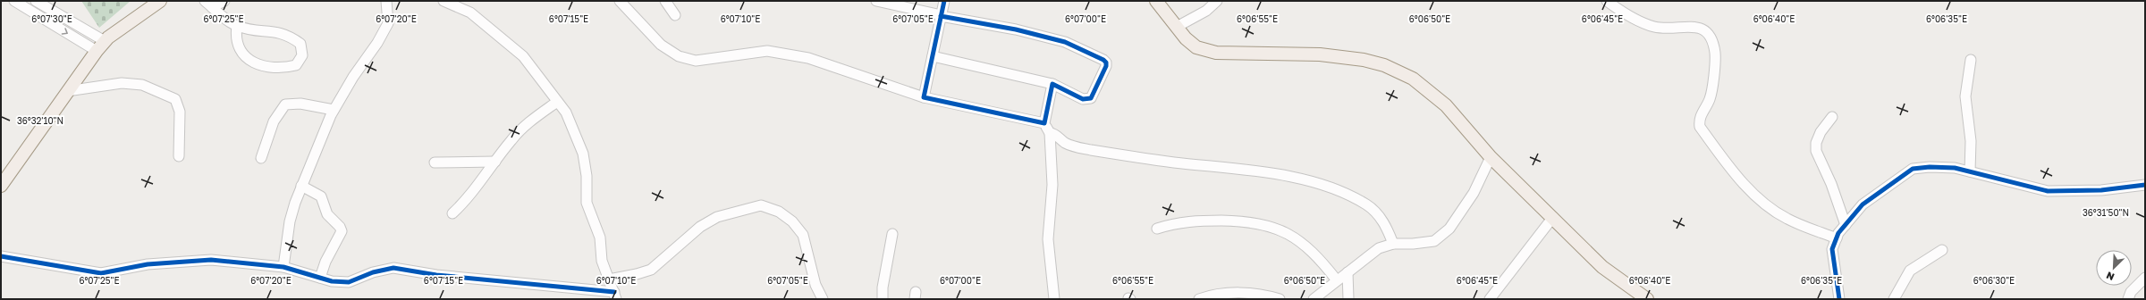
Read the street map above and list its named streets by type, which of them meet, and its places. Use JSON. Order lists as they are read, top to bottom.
{
  "north": "bottom left",
  "coordinates": [
    "6°07'25\"E",
    "6°07'20\"E",
    "6°07'15\"E",
    "6°07'10\"E",
    "6°07'05\"E",
    "6°06'55\"E",
    "6°06'50\"E",
    "6°06'45\"E",
    "6°06'40\"E",
    "6°06'35\"E",
    "6°07'30\"E",
    "6°07'00\"E",
    "36°32'10\"N",
    "36°31'50\"N",
    "6°06'30\"E"
  ]
}
